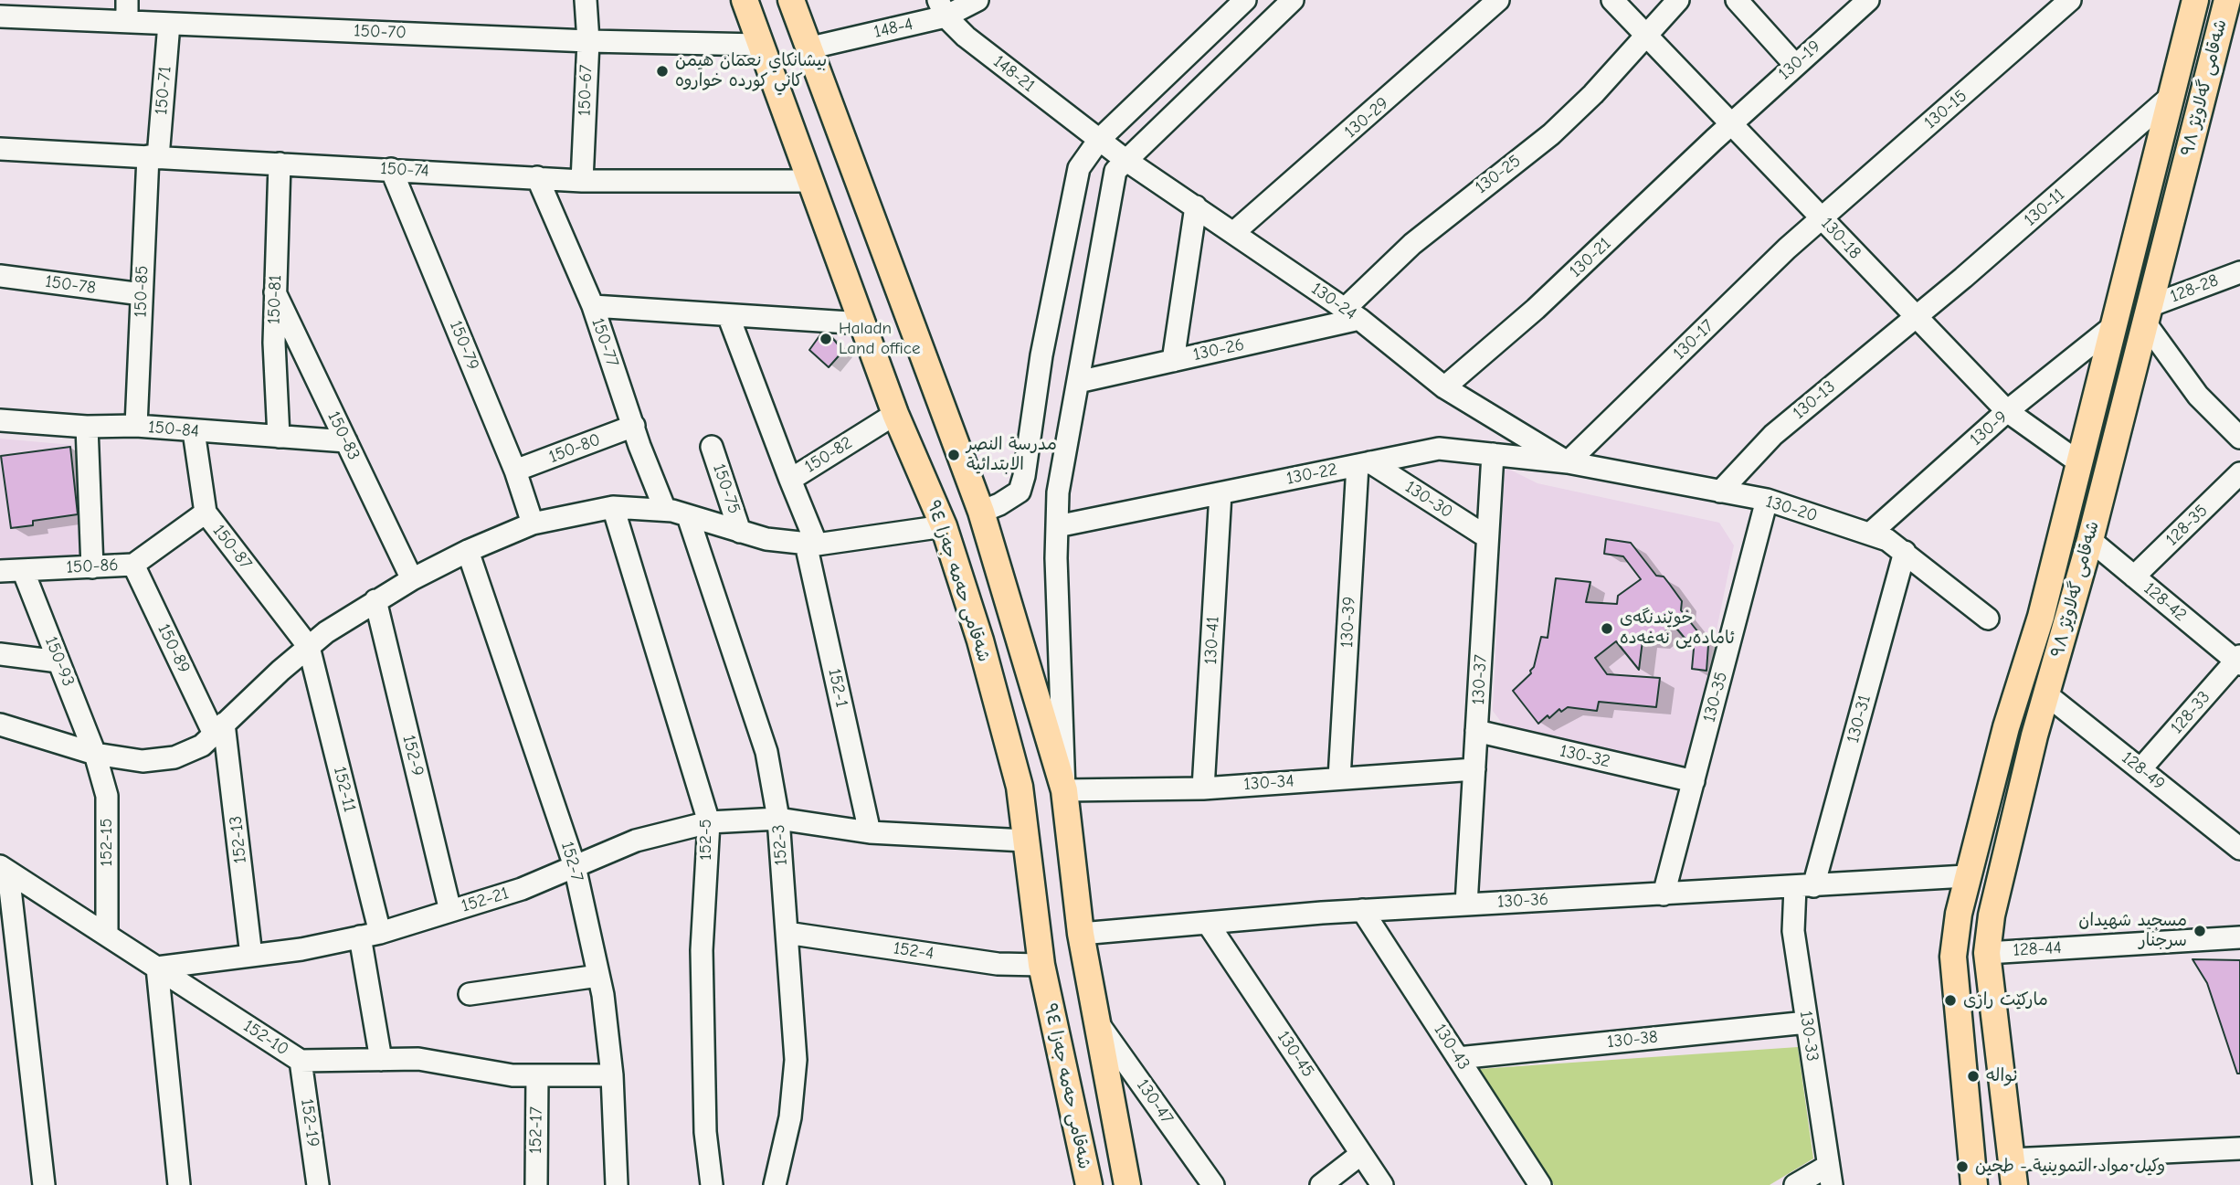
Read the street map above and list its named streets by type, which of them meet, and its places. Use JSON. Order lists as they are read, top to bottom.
{
  "streets": {
    "main road": ["شەقامی گەلاوێژ ٩٨", "شەقامی حەمە جەزا ٩٤"],
    "street": [
      "148-4",
      "150-70",
      "130-19",
      "148-21",
      "150-71",
      "150-67",
      "130-15",
      "130-29",
      "150-74",
      "130-25",
      "130-11",
      "130-18",
      "130-21",
      "150-78",
      "128-28",
      "150-85",
      "150-81",
      "130-24",
      "130-17",
      "150-77",
      "150-79",
      "130-26",
      "130-13",
      "130-9",
      "150-84",
      "150-83",
      "150-80",
      "150-82",
      "130-22",
      "150-75",
      "130-30",
      "130-20",
      "128-35",
      "150-87",
      "150-86",
      "128-42",
      "130-39",
      "130-41",
      "150-89",
      "150-93",
      "130-37",
      "152-1",
      "130-35",
      "128-33",
      "130-31",
      "152-9",
      "130-32",
      "128-49",
      "130-34",
      "152-11",
      "152-13",
      "152-5",
      "152-15",
      "152-3",
      "152-7",
      "152-21",
      "130-36",
      "128-44",
      "152-4",
      "130-33",
      "152-10",
      "130-38",
      "130-43",
      "130-45",
      "130-47",
      "152-19",
      "152-17"
    ]
  },
  "crossings": [
    ["148-4", "148-21"],
    ["150-70", "150-71"],
    ["150-70", "150-67"],
    ["150-70", "شەقامی حەمە جەزا ٩٤"],
    ["130-19", "130-18"],
    ["130-19", "130-21"],
    ["148-21", "130-24"],
    ["شەقامی گەلاوێژ ٩٨", "130-11"],
    ["شەقامی گەلاوێژ ٩٨", "130-18"],
    ["شەقامی گەلاوێژ ٩٨", "128-28"],
    ["شەقامی گەلاوێژ ٩٨", "130-9"],
    ["شەقامی گەلاوێژ ٩٨", "128-42"],
    ["شەقامی گەلاوێژ ٩٨", "128-49"],
    ["شەقامی گەلاوێژ ٩٨", "130-36"],
    ["شەقامی گەلاوێژ ٩٨", "128-44"],
    ["150-71", "150-74"],
    ["150-71", "150-85"],
    ["150-67", "150-74"],
    ["130-15", "130-18"],
    ["130-15", "130-17"],
    ["130-29", "130-24"],
    ["150-74", "150-85"],
    ["150-74", "150-81"],
    ["150-74", "150-77"],
    ["150-74", "150-79"],
    ["150-74", "شەقامی حەمە جەزا ٩٤"],
    ["130-25", "130-18"],
    ["130-25", "130-24"],
    ["130-25", "130-26"],
    ["130-11", "130-18"],
    ["130-11", "130-13"],
    ["130-18", "130-21"],
    ["130-18", "130-17"],
    ["130-18", "130-13"],
    ["130-18", "130-9"],
    ["130-21", "130-24"],
    ["150-78", "150-85"],
    ["150-85", "150-84"],
    ["150-81", "150-84"],
    ["150-81", "150-83"],
    ["130-24", "130-17"],
    ["130-24", "130-26"],
    ["130-24", "130-22"],
    ["130-24", "130-20"],
    ["130-17", "130-22"],
    ["130-17", "130-20"],
    ["150-77", "150-80"],
    ["150-79", "150-80"],
    ["130-13", "130-20"],
    ["130-9", "130-20"],
    ["150-84", "150-83"],
    ["150-84", "150-87"],
    ["150-82", "شەقامی حەمە جەزا ٩٤"],
    ["150-82", "152-1"],
    ["130-22", "130-30"],
    ["130-22", "130-20"],
    ["130-22", "130-39"],
    ["130-22", "130-41"],
    ["130-22", "130-37"],
    ["130-30", "130-39"],
    ["130-30", "130-37"],
    ["130-20", "130-35"],
    ["130-20", "130-31"],
    ["128-35", "128-42"],
    ["150-87", "150-86"],
    ["150-87", "152-11"],
    ["150-86", "150-89"],
    ["150-86", "150-93"],
    ["شەقامی حەمە جەزا ٩٤", "152-21"],
    ["شەقامی حەمە جەزا ٩٤", "152-4"],
    ["128-42", "128-33"],
    ["130-39", "130-34"],
    ["130-41", "130-34"],
    ["150-89", "152-13"],
    ["150-93", "152-15"],
    ["130-37", "130-32"],
    ["130-37", "130-34"],
    ["130-37", "130-36"],
    ["152-1", "152-21"],
    ["130-35", "130-32"],
    ["130-35", "130-36"],
    ["128-33", "128-49"],
    ["130-31", "130-36"],
    ["130-31", "130-33"],
    ["152-9", "152-21"],
    ["152-11", "152-21"],
    ["152-11", "152-10"],
    ["152-13", "152-21"],
    ["152-5", "152-21"],
    ["152-15", "152-10"],
    ["152-3", "152-21"],
    ["152-3", "152-4"],
    ["152-7", "152-21"],
    ["152-7", "152-10"],
    ["152-21", "152-10"],
    ["130-36", "130-33"],
    ["130-36", "130-43"],
    ["130-36", "130-45"],
    ["130-33", "130-38"],
    ["152-10", "152-19"],
    ["152-10", "152-17"],
    ["130-38", "130-43"]
  ],
  "places": [
    "بيشانكاي نعمان هيمن كاني كورده خواروه",
    "Haladn Land office",
    "مدرسة النصر الابتدائية",
    "خوێندنگەی ئامادەیی نەغەدە",
    "مسجيد شهيدان سرجنار",
    "مارکێت رازی",
    "نواله",
    "وكيل مواد التموينية - طحين"
  ]
}
